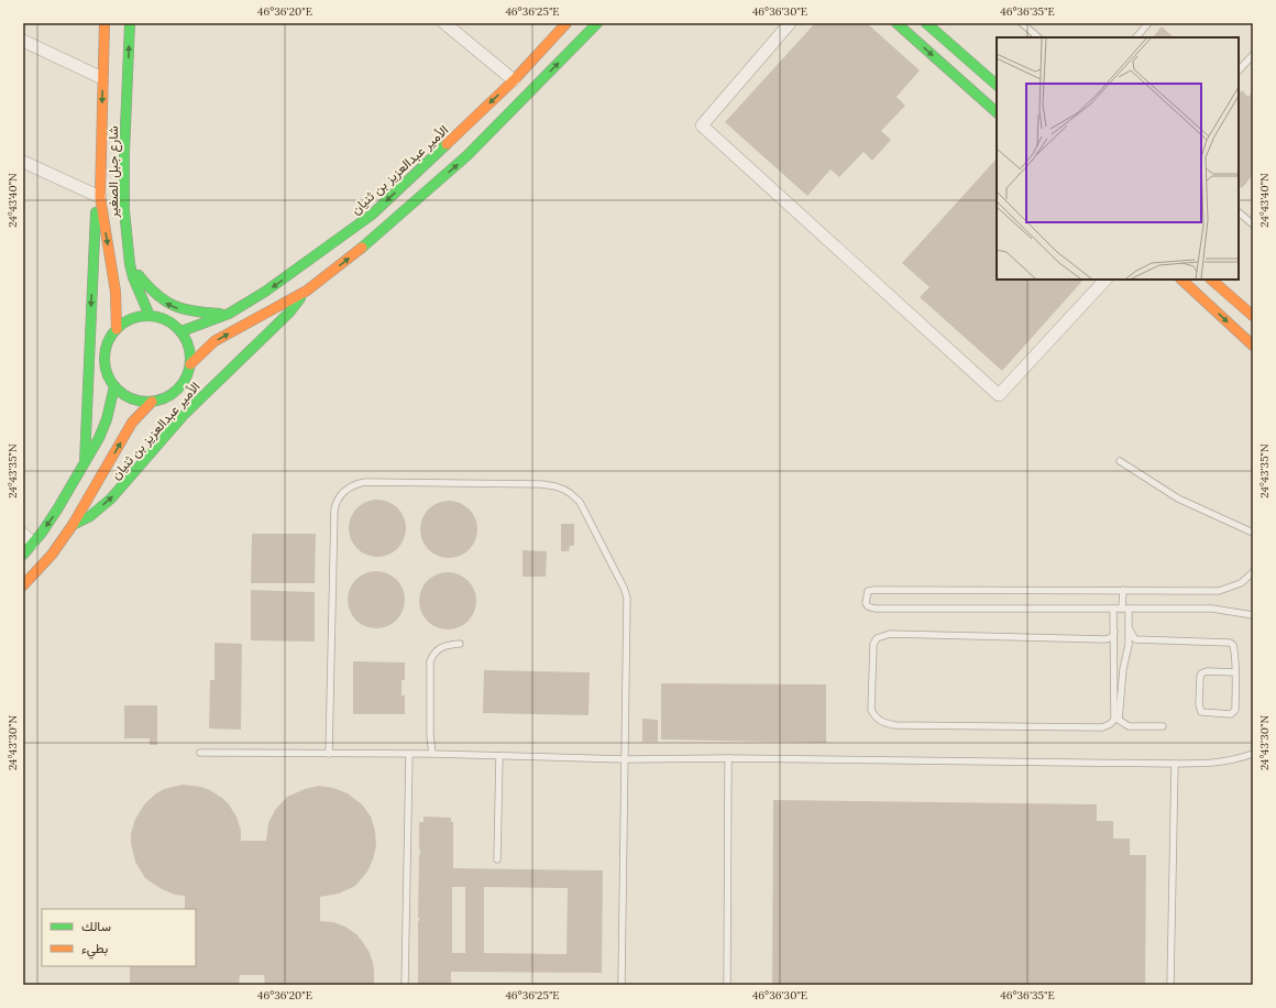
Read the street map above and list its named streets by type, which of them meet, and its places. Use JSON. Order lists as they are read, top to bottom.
{
  "streets": {
    "street": ["الأمير عبدالعزيز بن ثنيان", "شارع جبل الصغير"]
  },
  "crossings": [
    ["الأمير عبدالعزيز بن ثنيان", "شارع جبل الصغير"]
  ],
  "legend": ["سالك", "بطيء"],
  "coordinates": [
    "46°36'20\"E",
    "46°36'25\"E",
    "46°36'30\"E",
    "46°36'35\"E",
    "24°43'40\"N",
    "24°43'35\"N",
    "24°43'30\"N"
  ]
}
